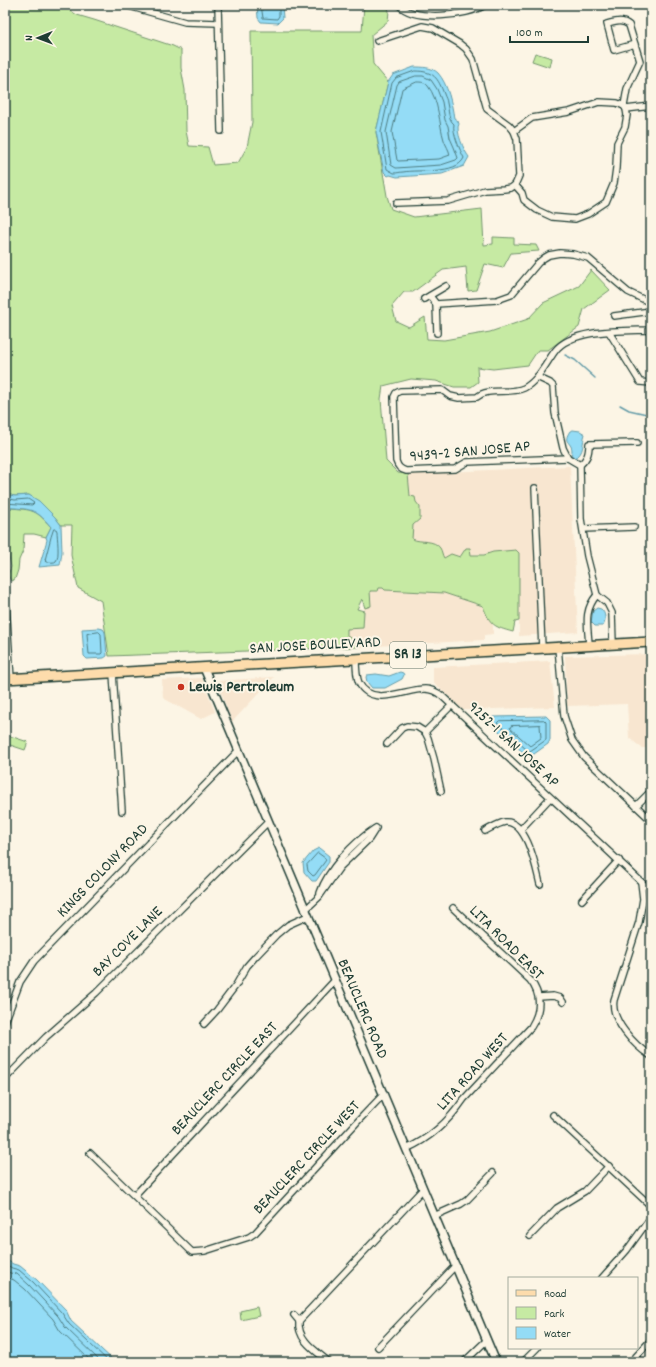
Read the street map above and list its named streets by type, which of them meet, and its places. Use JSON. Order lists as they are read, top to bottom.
{
  "streets": {
    "main road": ["SAN JOSE BOULEVARD", "SR 13"],
    "street": [
      "9439-2 SAN JOSE AP",
      "9252-1 SAN JOSE AP",
      "KINGS COLONY ROAD",
      "BAY COVE LANE",
      "LITA ROAD EAST",
      "BEAUCLERC ROAD",
      "LITA ROAD WEST",
      "BEAUCLERC CIRCLE EAST",
      "BEAUCLERC CIRCLE WEST"
    ]
  },
  "crossings": [
    ["SAN JOSE BOULEVARD", "9252-1 SAN JOSE AP"],
    ["SAN JOSE BOULEVARD", "BEAUCLERC ROAD"],
    ["KINGS COLONY ROAD", "BEAUCLERC ROAD"],
    ["BAY COVE LANE", "BEAUCLERC ROAD"],
    ["LITA ROAD EAST", "LITA ROAD WEST"],
    ["BEAUCLERC ROAD", "LITA ROAD WEST"],
    ["BEAUCLERC ROAD", "BEAUCLERC CIRCLE EAST"],
    ["BEAUCLERC ROAD", "BEAUCLERC CIRCLE WEST"],
    ["BEAUCLERC CIRCLE EAST", "BEAUCLERC CIRCLE WEST"]
  ],
  "places": ["Lewis Pertroleum"],
  "legend": ["Road", "Park", "Water"],
  "scale_bar": "100 m",
  "north": "left"
}
